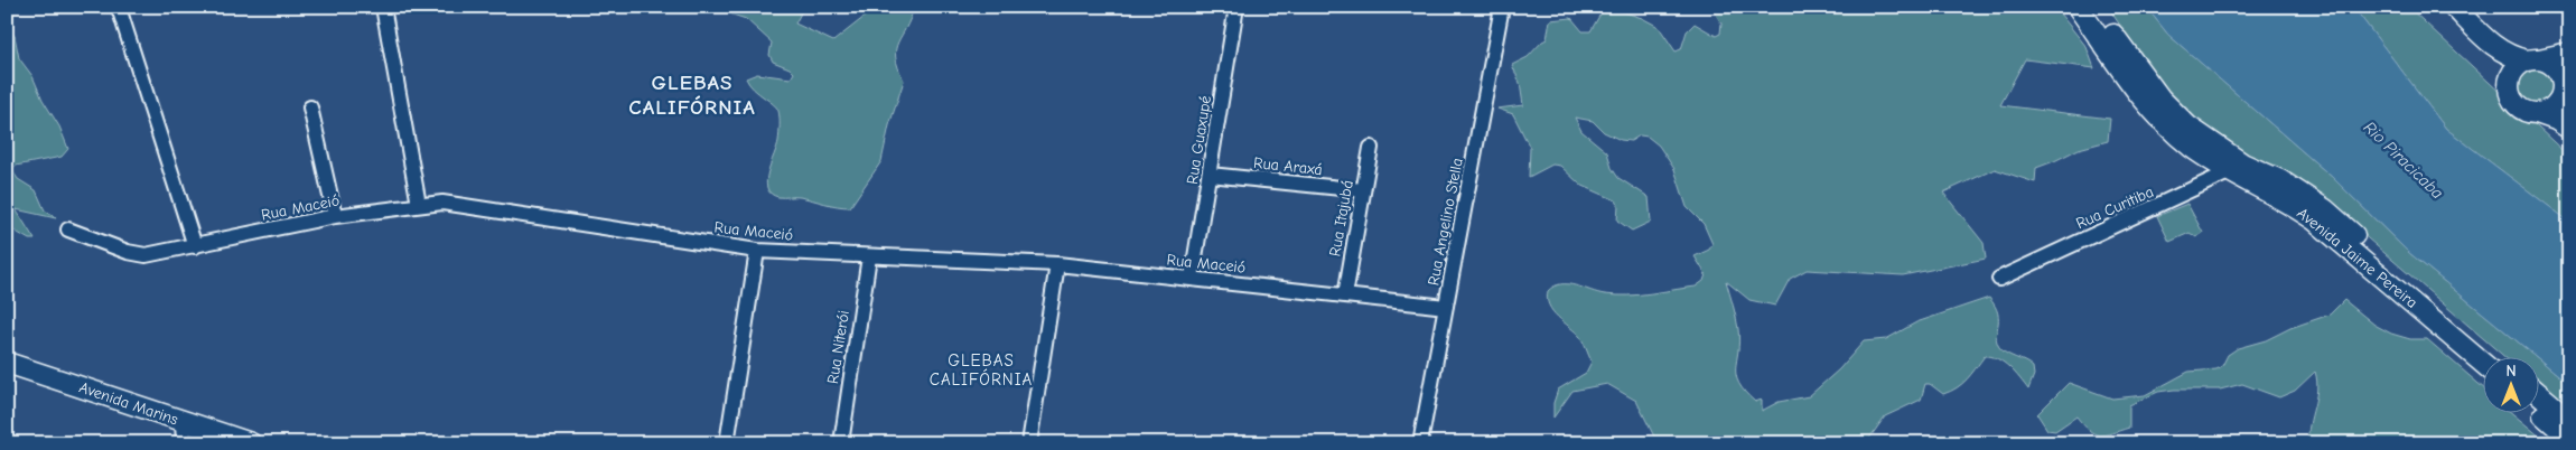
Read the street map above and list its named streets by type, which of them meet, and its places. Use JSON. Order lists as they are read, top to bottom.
{
  "streets": {
    "main road": ["Avenida Jaime Pereira", "Avenida Marins"],
    "street": [
      "Rua Guaxupé",
      "Rua Araxá",
      "Rua Maceió",
      "Rua Curitiba",
      "Rua Itajubá",
      "Rua Angelino Stella",
      "Rua Niterói"
    ]
  },
  "crossings": [
    ["Rua Guaxupé", "Rua Araxá"],
    ["Rua Guaxupé", "Rua Maceió"],
    ["Rua Araxá", "Rua Itajubá"],
    ["Rua Maceió", "Rua Itajubá"],
    ["Rua Maceió", "Rua Angelino Stella"],
    ["Rua Maceió", "Rua Niterói"],
    ["Rua Curitiba", "Avenida Jaime Pereira"]
  ],
  "districts": ["GLEBAS CALIFÓRNIA", "GLEBAS CALIFÓRNIA"],
  "water": ["Rio Piracicaba"],
  "north": "top"
}
